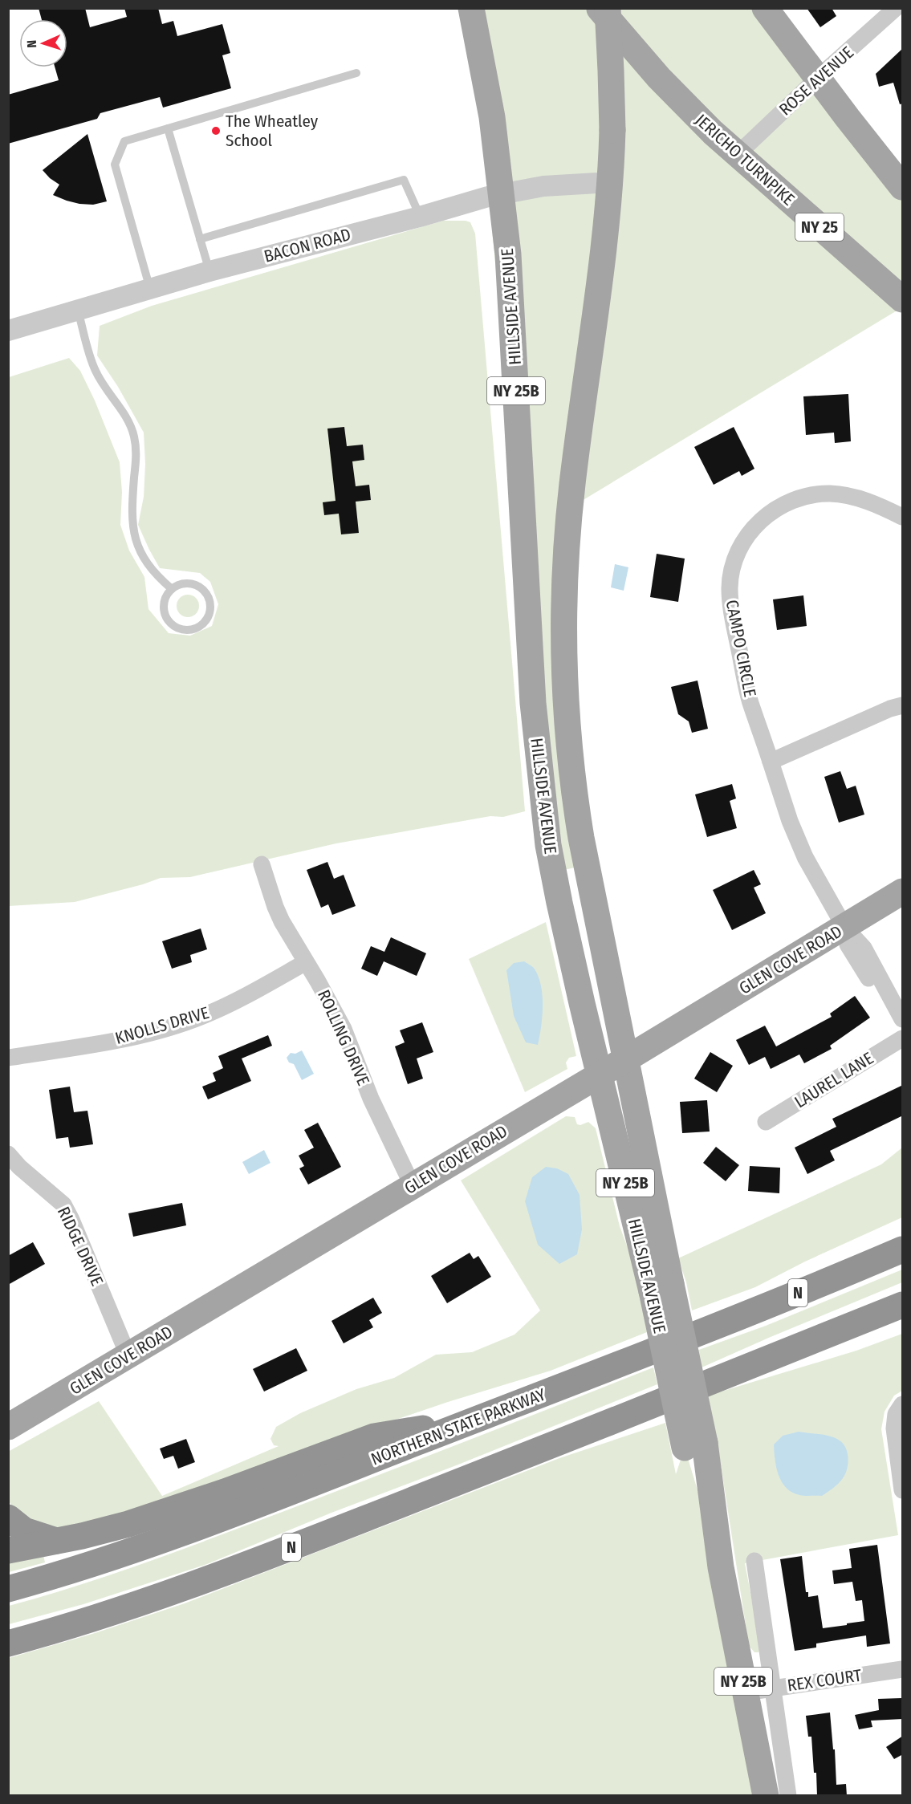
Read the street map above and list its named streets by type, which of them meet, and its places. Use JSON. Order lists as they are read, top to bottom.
{
  "streets": {
    "highway": ["N", "NORTHERN STATE PARKWAY"],
    "main road": [
      "JERICHO TURNPIKE",
      "NY 25",
      "HILLSIDE AVENUE",
      "NY 25B",
      "GLEN COVE ROAD"
    ],
    "street": [
      "ROSE AVENUE",
      "BACON ROAD",
      "CAMPO CIRCLE",
      "KNOLLS DRIVE",
      "ROLLING DRIVE",
      "LAUREL LANE",
      "RIDGE DRIVE",
      "REX COURT"
    ]
  },
  "crossings": [
    ["ROSE AVENUE", "JERICHO TURNPIKE"],
    ["BACON ROAD", "HILLSIDE AVENUE"],
    ["HILLSIDE AVENUE", "GLEN COVE ROAD"],
    ["HILLSIDE AVENUE", "REX COURT"],
    ["CAMPO CIRCLE", "GLEN COVE ROAD"],
    ["GLEN COVE ROAD", "ROLLING DRIVE"],
    ["GLEN COVE ROAD", "RIDGE DRIVE"],
    ["KNOLLS DRIVE", "ROLLING DRIVE"]
  ],
  "places": ["The Wheatley School"],
  "north": "left"
}
